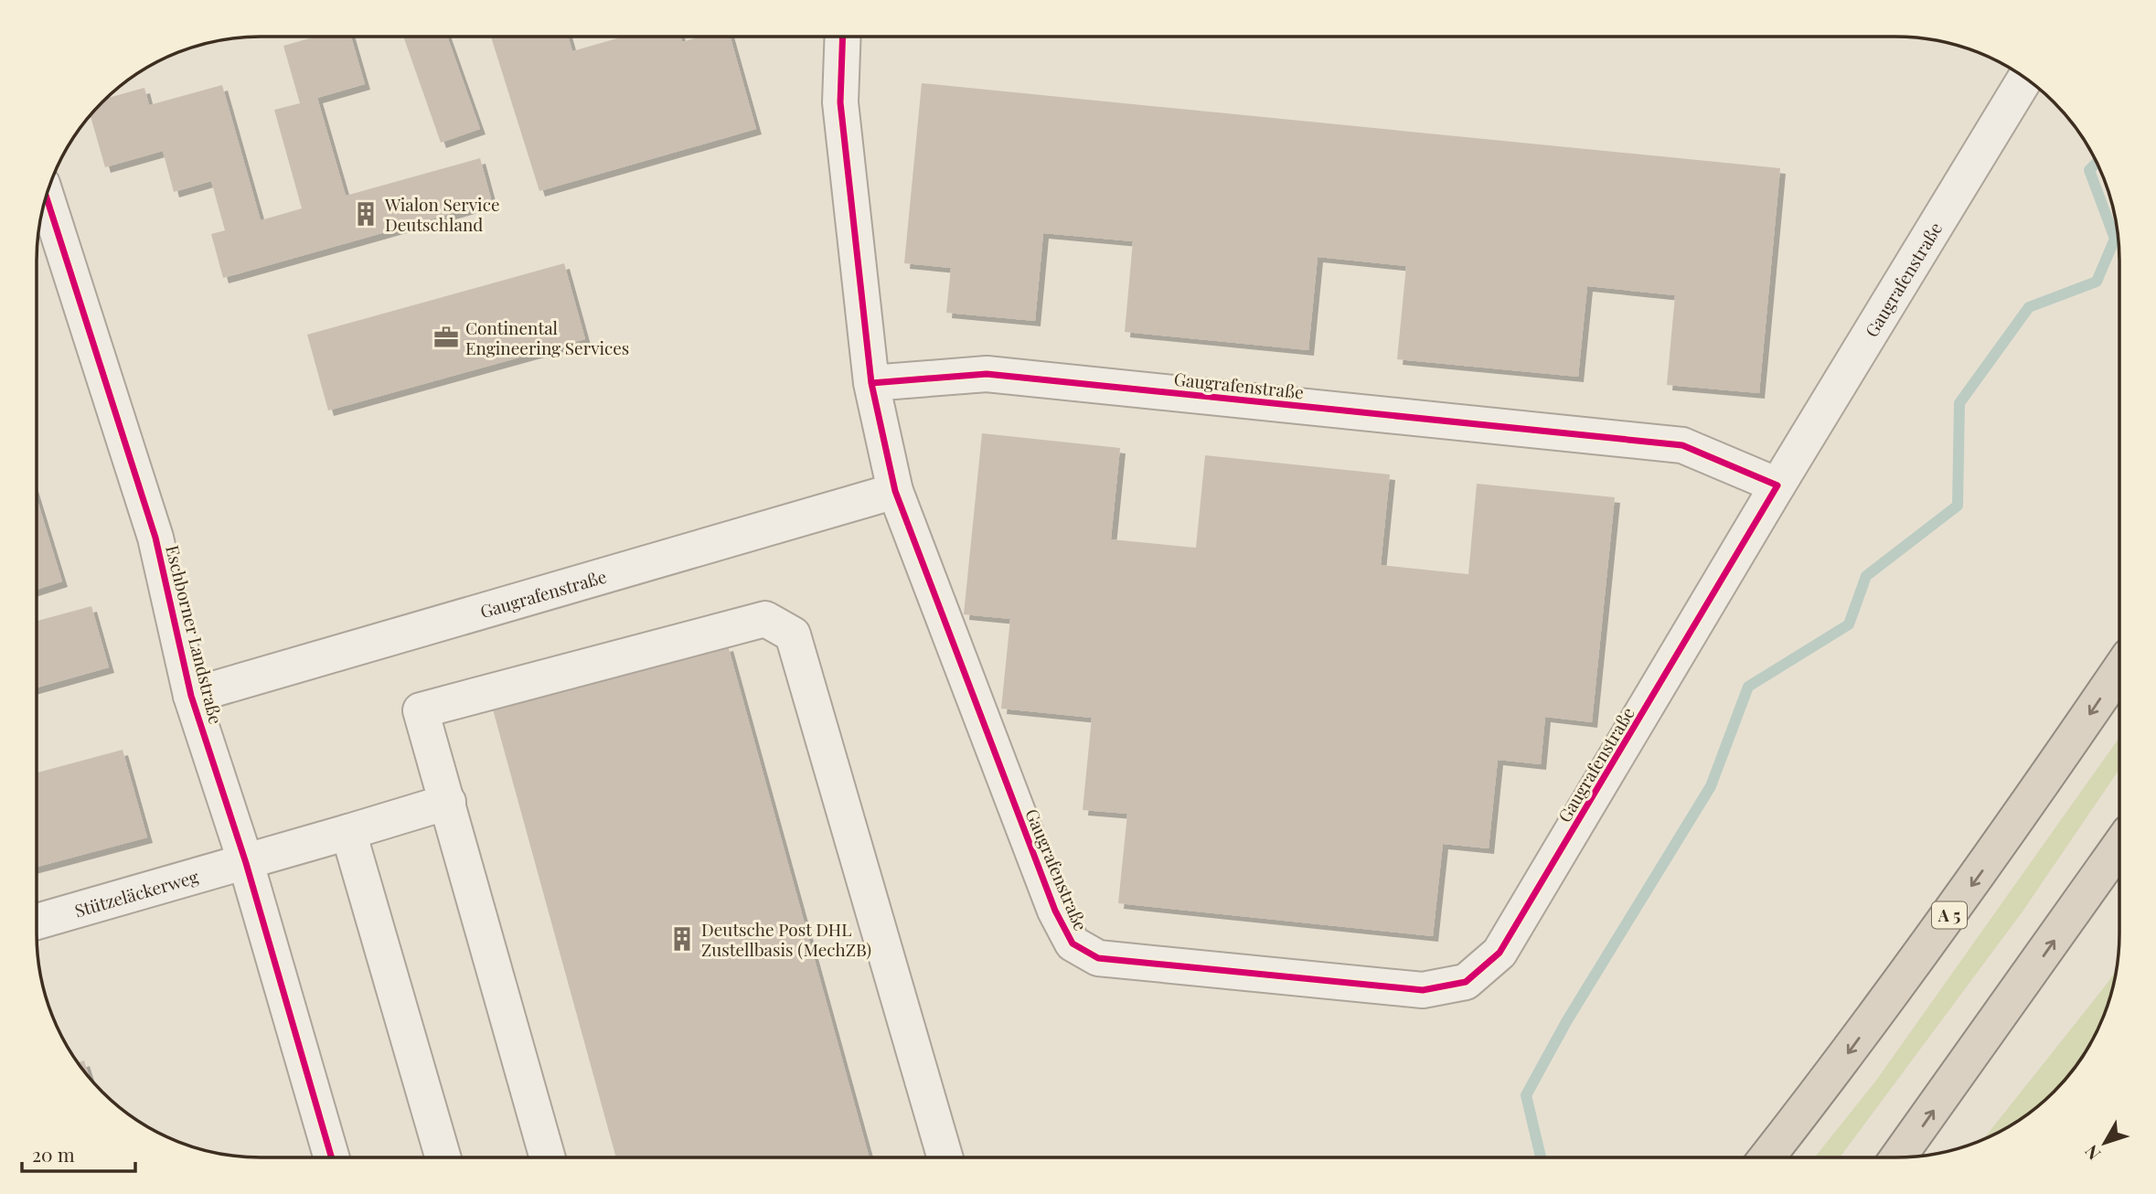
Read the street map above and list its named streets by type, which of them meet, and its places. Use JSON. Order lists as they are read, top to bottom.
{
  "streets": {
    "highway": ["A 5"],
    "street": ["Gaugrafenstraße", "Eschborner Landstraße", "Stützeläckerweg"]
  },
  "crossings": [
    ["Gaugrafenstraße", "Eschborner Landstraße"],
    ["Eschborner Landstraße", "Stützeläckerweg"]
  ],
  "places": {
    "building": ["Wialon Service Deutschland", "Deutsche Post DHL Zustellbasis (MechZB)"],
    "office": ["Continental Engineering Services"]
  },
  "scale_bar": "20 m",
  "north": "bottom left"
}
